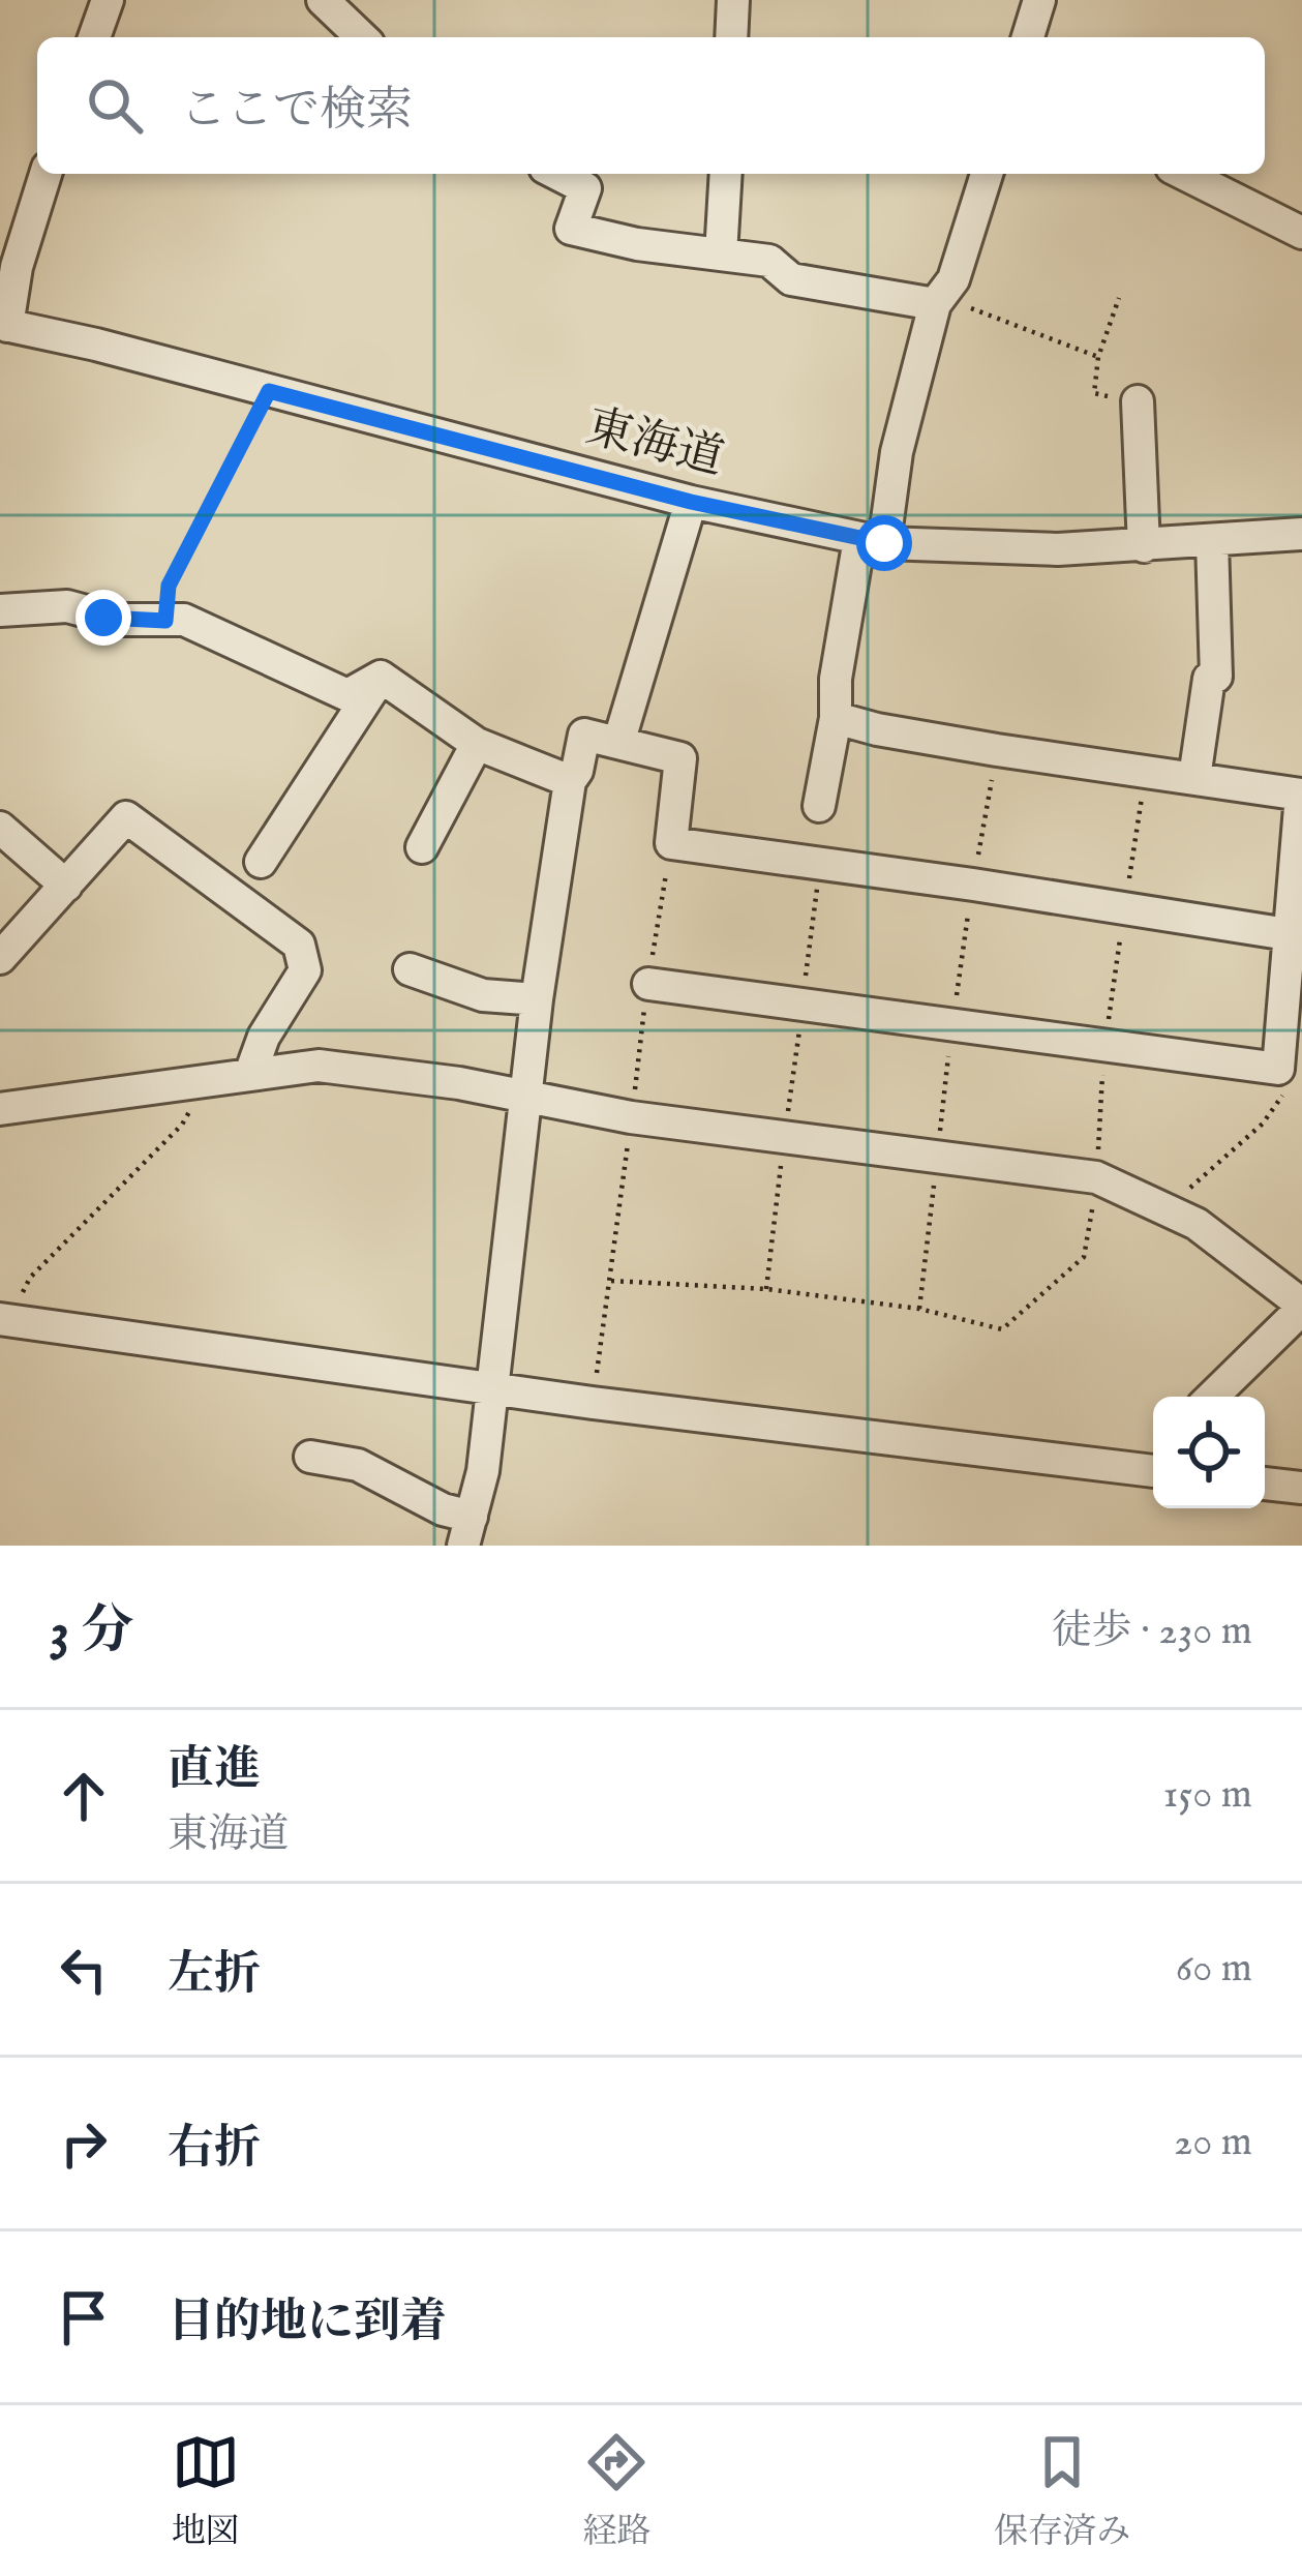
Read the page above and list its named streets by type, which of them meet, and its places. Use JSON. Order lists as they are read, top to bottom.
{
  "streets": {
    "street": ["東海道"]
  },
  "page": {
    "search": "ここで検索",
    "heading": ["3 分", "徒歩 · 230 m"],
    "list": [
      ["直進", "東海道", "150 m"],
      ["左折", "60 m"],
      ["右折", "20 m"],
      "目的地に到着"
    ],
    "nav": ["地図", "経路", "保存済み"]
  }
}
